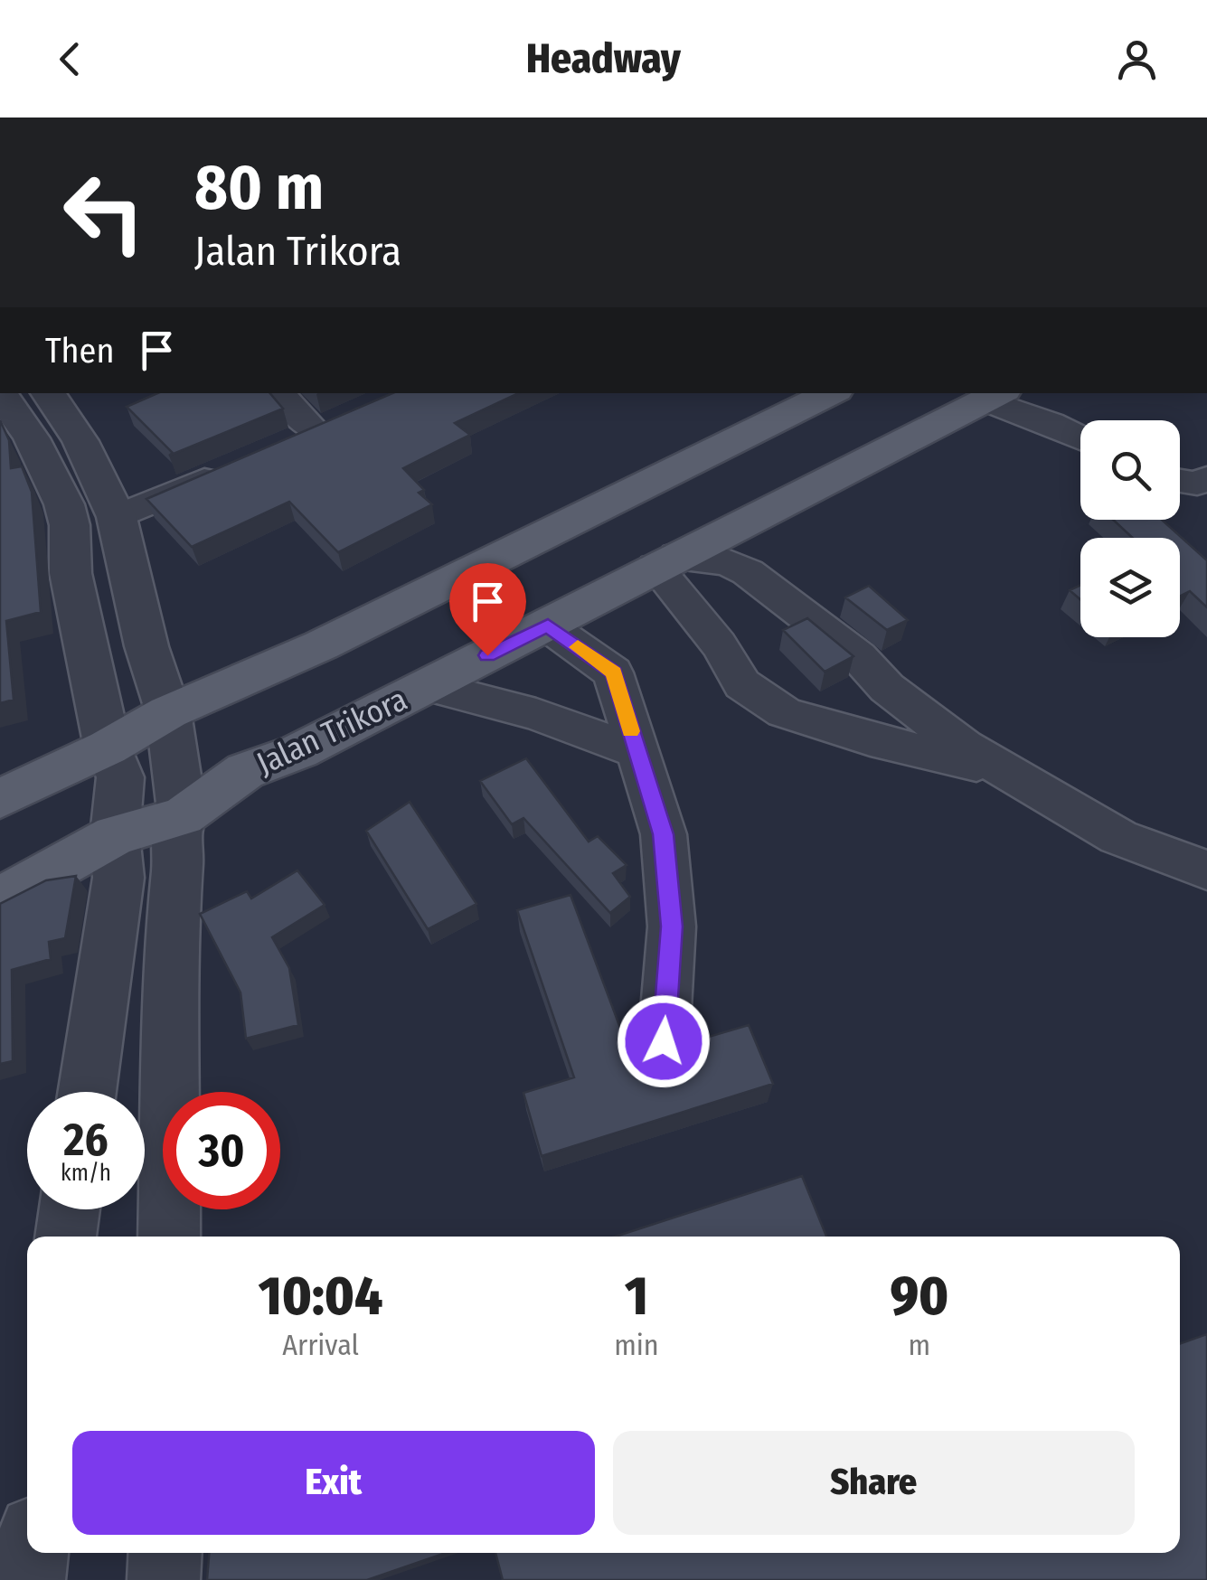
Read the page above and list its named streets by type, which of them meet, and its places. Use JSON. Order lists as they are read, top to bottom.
{
  "streets": {
    "main road": ["Jalan Trikora"]
  },
  "page": {
    "header": "Headway",
    "turn": ["80 m", "Jalan Trikora"],
    "then": "Then",
    "speed": "26 km/h",
    "limit": "30",
    "eta": [
      "10:04",
      "Arrival",
      "1",
      "min",
      "90",
      "m"
    ],
    "buttons": ["Exit", "Share"]
  }
}
